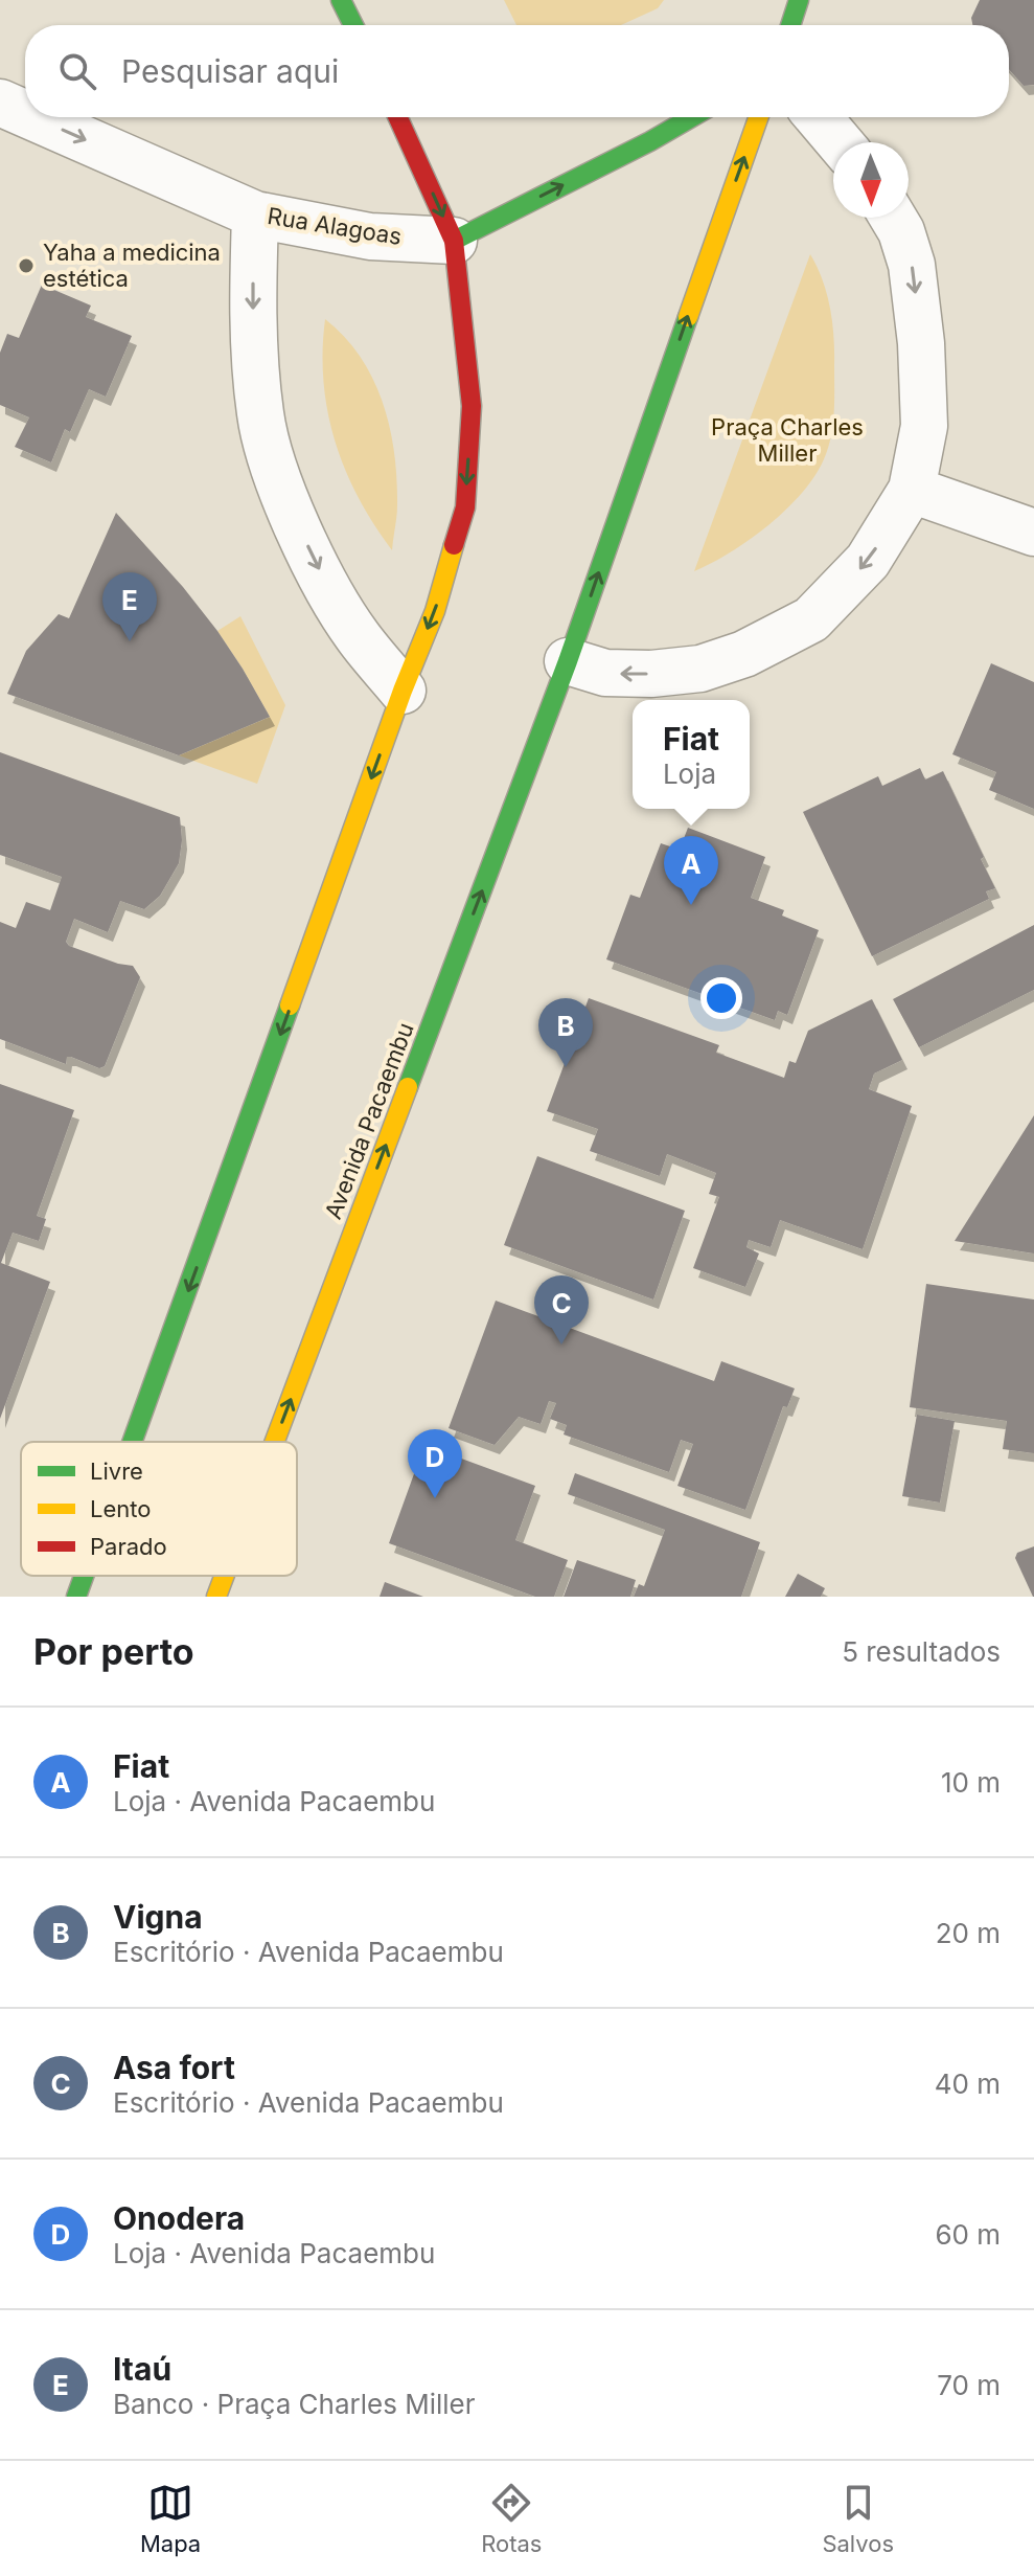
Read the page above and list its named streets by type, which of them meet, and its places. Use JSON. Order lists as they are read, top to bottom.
{
  "streets": {
    "main road": ["Rua Alagoas", "Avenida Pacaembu"]
  },
  "one_way": ["Rua Alagoas"],
  "parks": ["Praça Charles Miller"],
  "places": ["Yaha a medicina estética"],
  "legend": ["Livre", "Lento", "Parado"],
  "north": "bottom",
  "page": {
    "search": "Pesquisar aqui",
    "pins": [
      "E",
      "A",
      "B",
      "C",
      "D"
    ],
    "popup": ["Fiat", "Loja"],
    "heading": ["Por perto", "5 resultados"],
    "list": [
      {
        "mark": "A",
        "name": "Fiat",
        "note": "Loja · Avenida Pacaembu",
        "value": "10 m"
      },
      {
        "mark": "B",
        "name": "Vigna",
        "note": "Escritório · Avenida Pacaembu",
        "value": "20 m"
      },
      {
        "mark": "C",
        "name": "Asa fort",
        "note": "Escritório · Avenida Pacaembu",
        "value": "40 m"
      },
      {
        "mark": "D",
        "name": "Onodera",
        "note": "Loja · Avenida Pacaembu",
        "value": "60 m"
      },
      {
        "mark": "E",
        "name": "Itaú",
        "note": "Banco · Praça Charles Miller",
        "value": "70 m"
      }
    ],
    "nav": ["Mapa", "Rotas", "Salvos"]
  }
}
